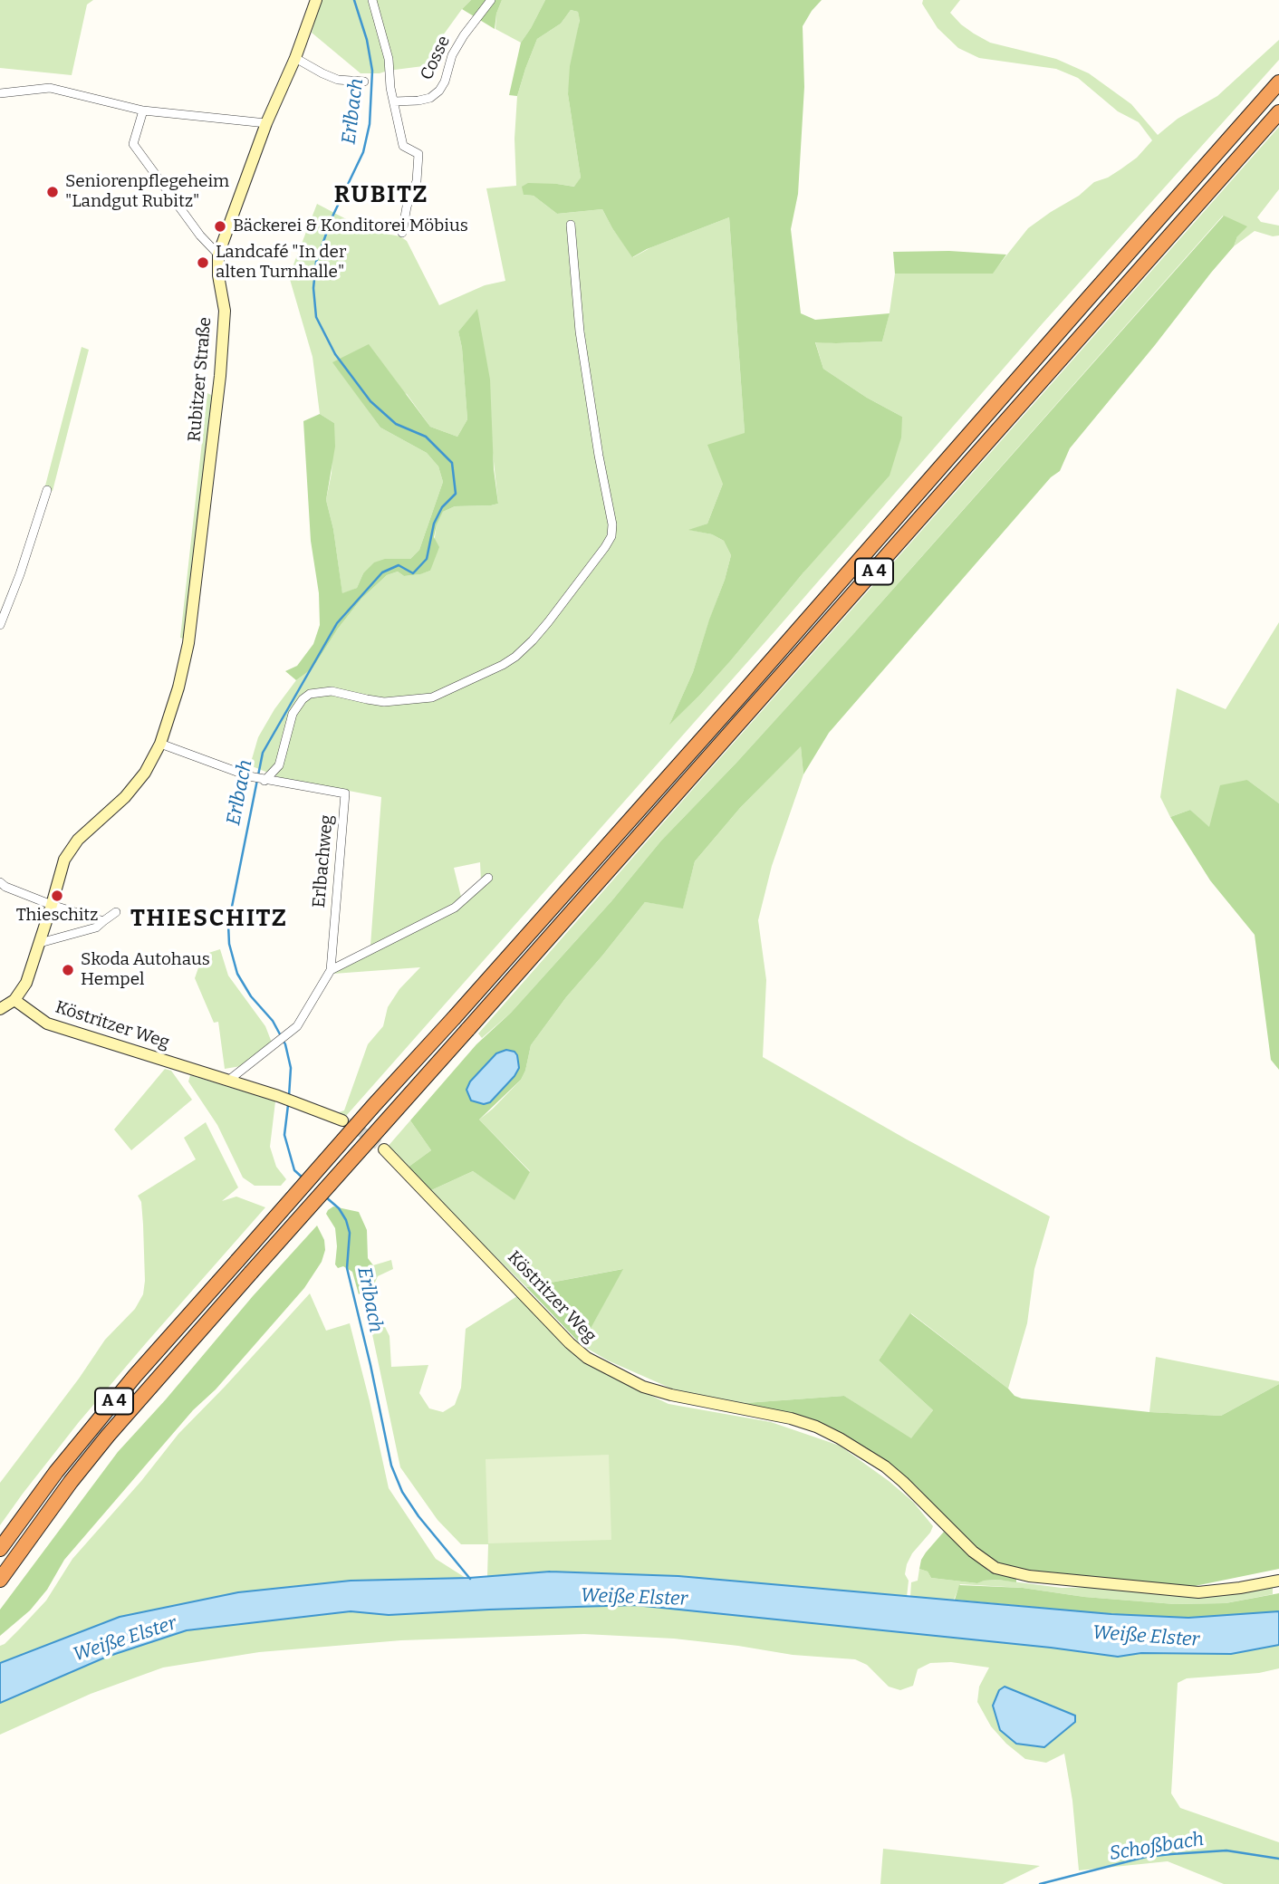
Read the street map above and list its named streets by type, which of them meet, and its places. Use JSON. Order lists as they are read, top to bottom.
{
  "streets": {
    "highway": ["A 4"],
    "main road": ["Rubitzer Straße", "Köstritzer Weg"],
    "street": ["Cosse", "Erlbachweg"]
  },
  "crossings": [
    ["Rubitzer Straße", "Erlbachweg"],
    ["Rubitzer Straße", "Köstritzer Weg"]
  ],
  "districts": ["RUBITZ", "THIESCHITZ"],
  "water": ["Erlbach", "Weiße Elster", "Schoßbach"],
  "places": [
    "Seniorenpflegeheim \"Landgut Rubitz\"",
    "Bäckerei & Konditorei Möbius",
    "Landcafé \"In der alten Turnhalle\"",
    "Thieschitz",
    "Skoda Autohaus Hempel"
  ]
}
